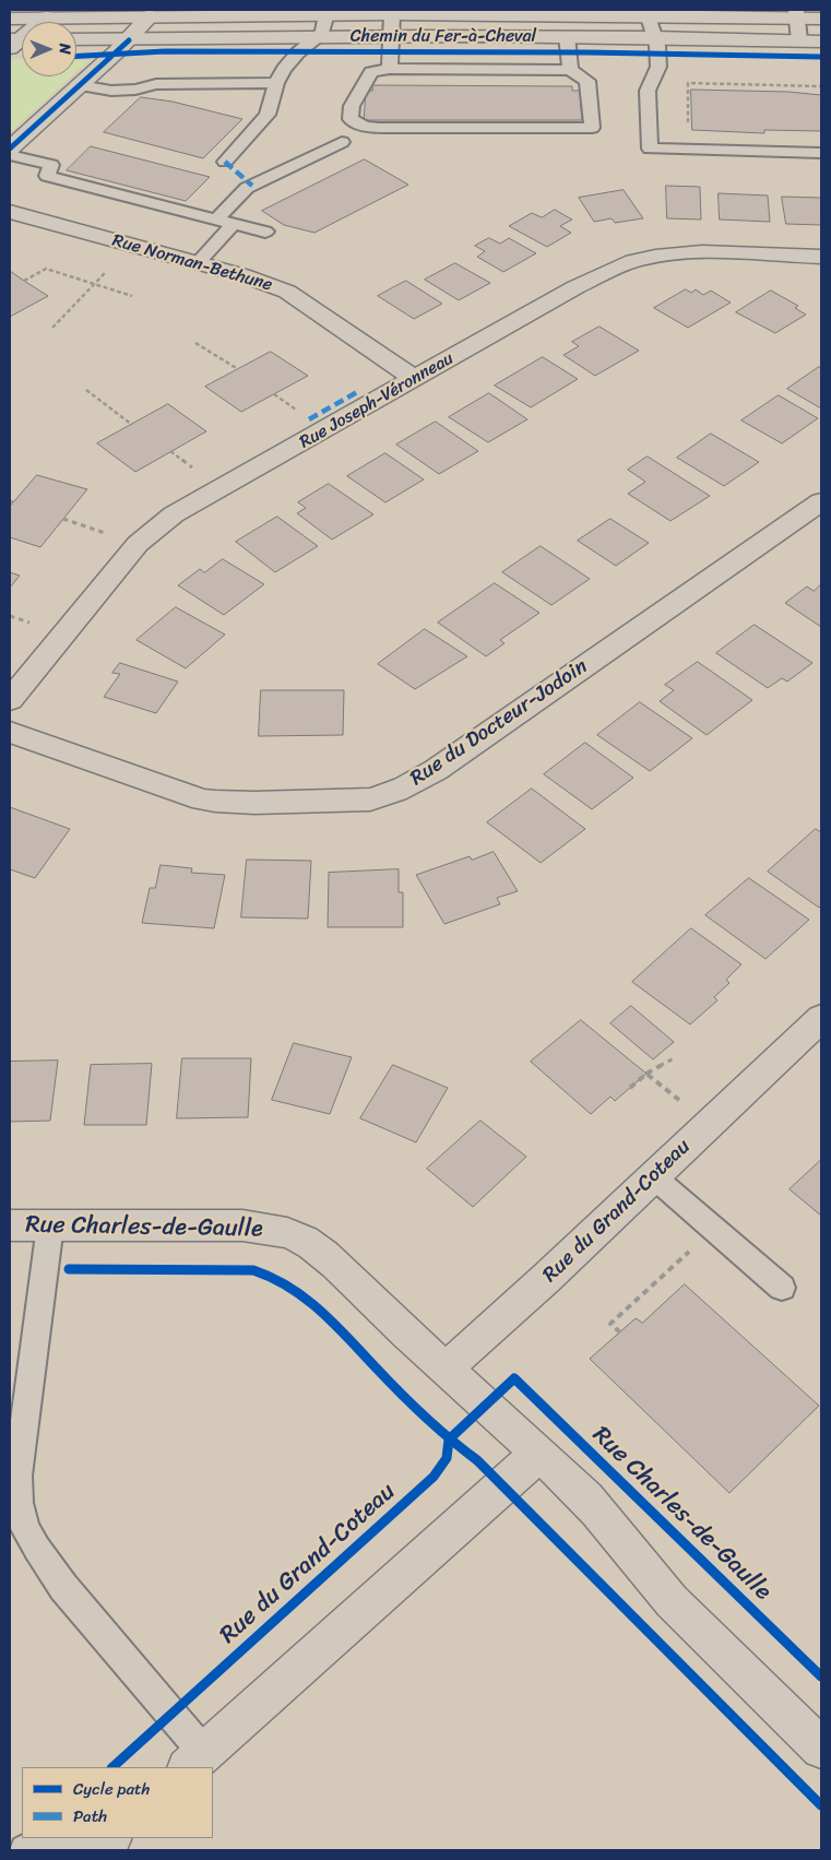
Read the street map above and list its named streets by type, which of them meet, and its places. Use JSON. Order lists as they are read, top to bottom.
{
  "streets": {
    "street": [
      "Chemin du Fer-à-Cheval",
      "Rue Norman-Bethune",
      "Rue Joseph-Véronneau",
      "Rue du Docteur-Jodoin",
      "Rue du Grand-Coteau",
      "Rue Charles-de-Gaulle"
    ]
  },
  "crossings": [
    ["Rue Norman-Bethune", "Rue Joseph-Véronneau"],
    ["Rue du Grand-Coteau", "Rue Charles-de-Gaulle"]
  ],
  "legend": ["Cycle path", "Path"],
  "north": "right"
}
